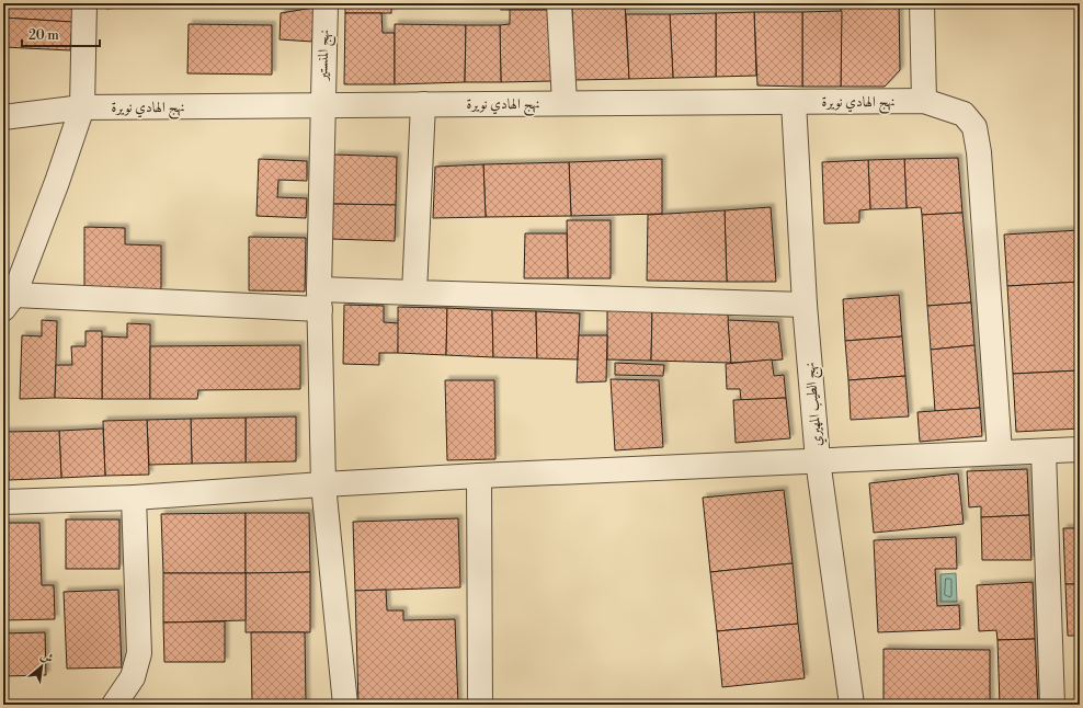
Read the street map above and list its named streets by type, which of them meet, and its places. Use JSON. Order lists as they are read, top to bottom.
{
  "streets": {
    "street": ["نهج المنستير", "نهج الهادي نويرة", "نهج الطيب المهيري"]
  },
  "crossings": [
    ["نهج المنستير", "نهج الهادي نويرة"],
    ["نهج الهادي نويرة", "نهج الطيب المهيري"]
  ],
  "scale_bar": "20 m",
  "north": "top right"
}
